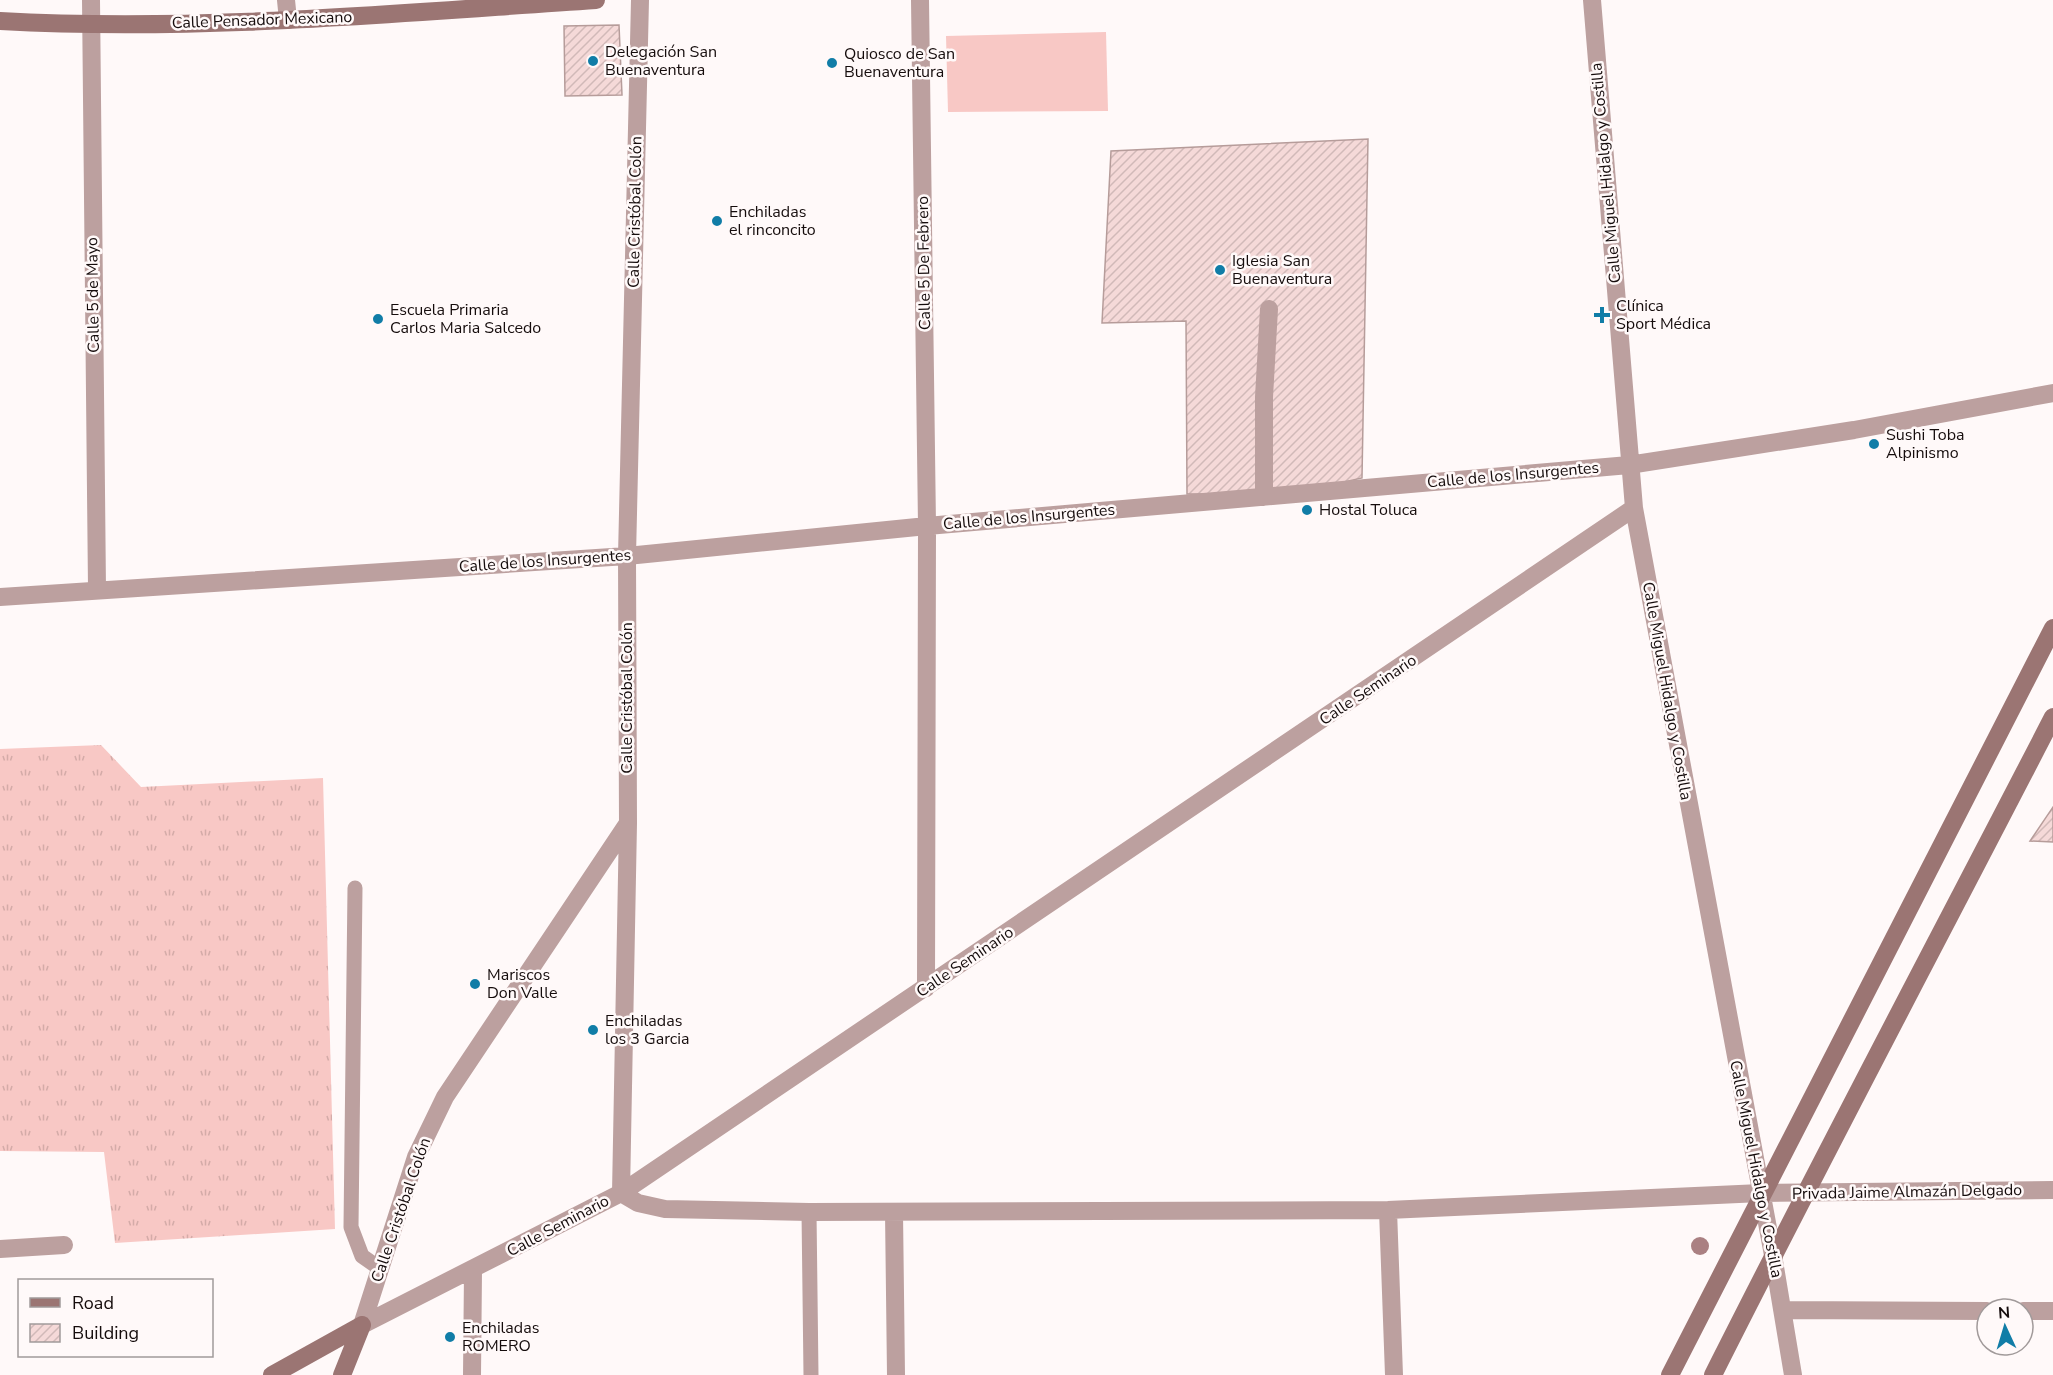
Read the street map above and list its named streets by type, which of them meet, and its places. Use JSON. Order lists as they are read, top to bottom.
{
  "streets": {
    "main road": ["Calle Pensador Mexicano", "Calle Seminario"],
    "street": [
      "Calle Miguel Hidalgo y Costilla",
      "Calle Cristóbal Colón",
      "Calle 5 De Febrero",
      "Calle 5 de Mayo",
      "Calle de los Insurgentes",
      "Privada Jaime Almazán Delgado"
    ]
  },
  "crossings": [
    ["Calle Pensador Mexicano", "Calle 5 de Mayo"],
    ["Calle Miguel Hidalgo y Costilla", "Calle de los Insurgentes"],
    ["Calle Miguel Hidalgo y Costilla", "Calle Seminario"],
    ["Calle Miguel Hidalgo y Costilla", "Privada Jaime Almazán Delgado"],
    ["Calle Cristóbal Colón", "Calle de los Insurgentes"],
    ["Calle Cristóbal Colón", "Calle Seminario"],
    ["Calle 5 De Febrero", "Calle de los Insurgentes"],
    ["Calle 5 De Febrero", "Calle Seminario"],
    ["Calle 5 de Mayo", "Calle de los Insurgentes"],
    ["Calle Seminario", "Privada Jaime Almazán Delgado"]
  ],
  "places": {
    "other": [
      "Delegación San Buenaventura",
      "Quiosco de San Buenaventura",
      "Enchiladas el rinconcito",
      "Iglesia San Buenaventura",
      "Escuela Primaria Carlos Maria Salcedo",
      "Sushi Toba Alpinismo",
      "Hostal Toluca",
      "Mariscos Don Valle",
      "Enchiladas los 3 Garcia",
      "Enchiladas ROMERO"
    ],
    "health": ["Clínica Sport Médica"]
  },
  "legend": ["Road", "Building"],
  "north": "top"
}
